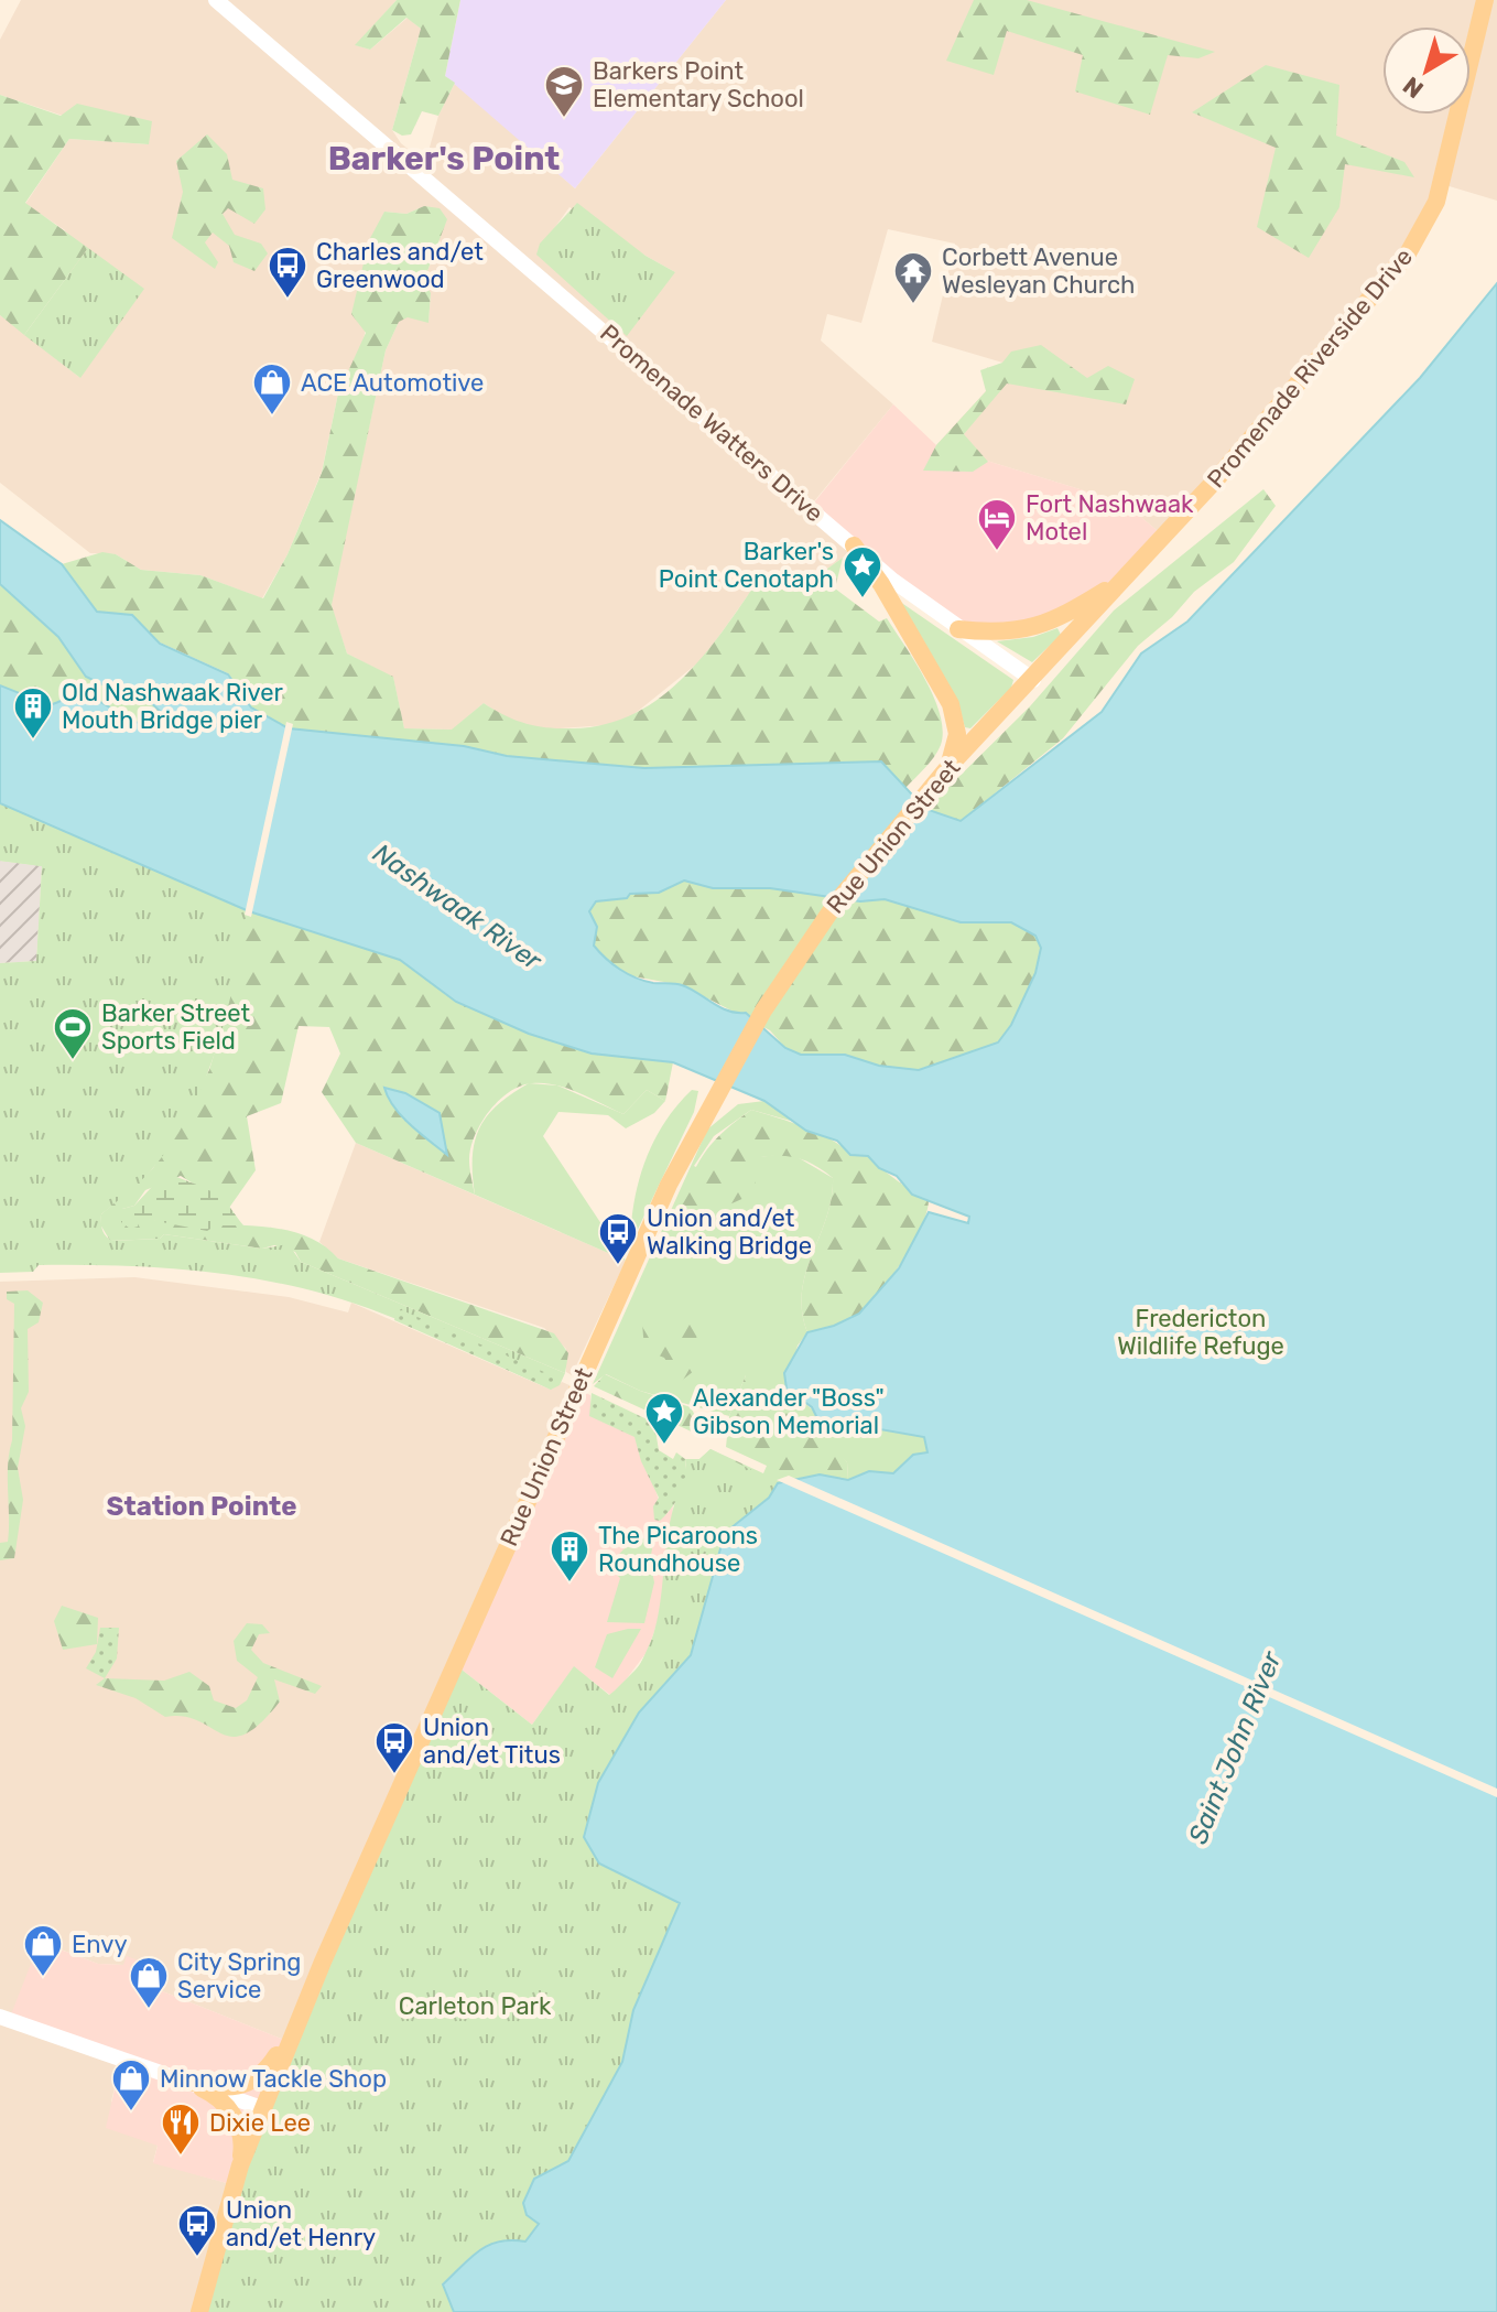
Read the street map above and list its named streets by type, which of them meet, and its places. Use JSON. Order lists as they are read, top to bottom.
{
  "streets": {
    "main road": ["Promenade Riverside Drive", "Promenade Watters Drive", "Rue Union Street"]
  },
  "crossings": [
    ["Promenade Riverside Drive", "Promenade Watters Drive"],
    ["Promenade Riverside Drive", "Rue Union Street"],
    ["Promenade Watters Drive", "Rue Union Street"]
  ],
  "districts": ["Barker's Point", "Station Pointe"],
  "water": ["Nashwaak River", "Saint John River"],
  "parks": ["Fredericton Wildlife Refuge", "Carleton Park"],
  "places": {
    "school or university": ["Barkers Point Elementary School"],
    "bus stop": [
      "Charles and/et Greenwood",
      "Union and/et Walking Bridge",
      "Union and/et Titus",
      "Union and/et Henry"
    ],
    "temple": ["Corbett Avenue Wesleyan Church"],
    "shop": [
      "ACE Automotive",
      "Envy",
      "City Spring Service",
      "Minnow Tackle Shop"
    ],
    "hotel": ["Fort Nashwaak Motel"],
    "place": ["Barker's Point Cenotaph", "Alexander \"Boss\" Gibson Memorial"],
    "building": ["Old Nashwaak River Mouth Bridge pier", "The Picaroons Roundhouse"],
    "sports": ["Barker Street Sports Field"],
    "restaurant": ["Dixie Lee"]
  },
  "north": "bottom left"
}
